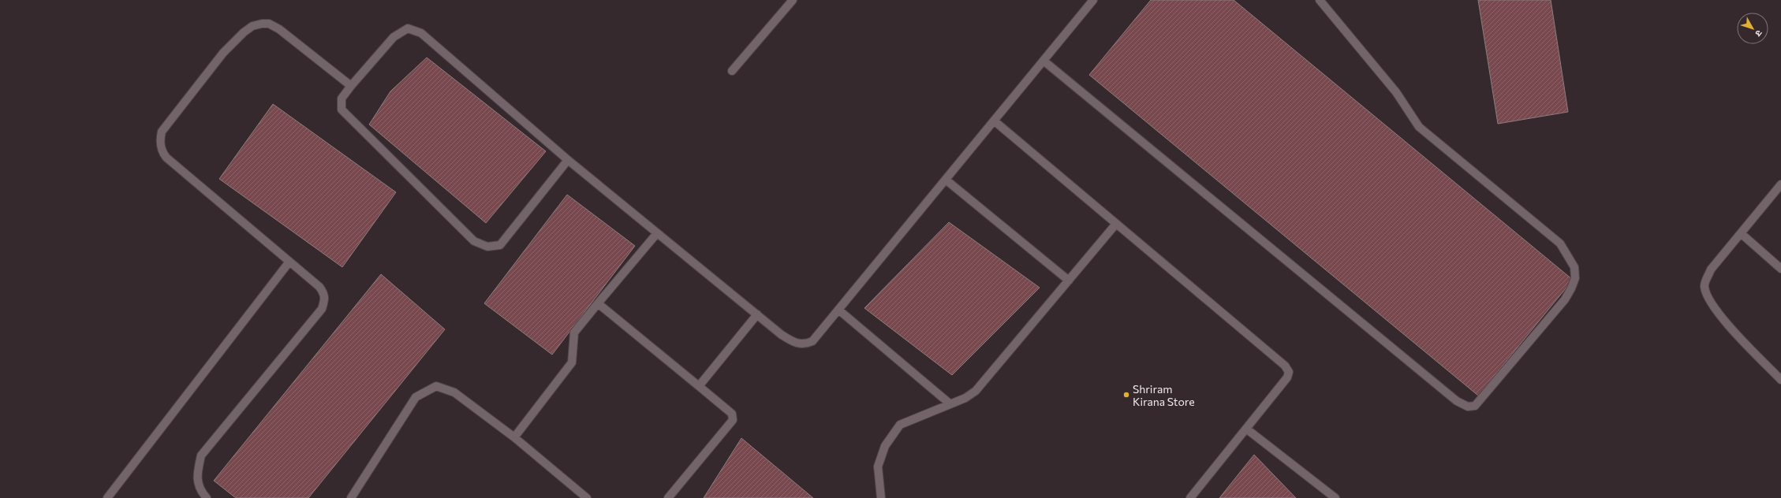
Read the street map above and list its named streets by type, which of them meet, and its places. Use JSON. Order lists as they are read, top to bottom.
{
  "places": ["Shriram Kirana Store"],
  "north": "bottom right"
}
